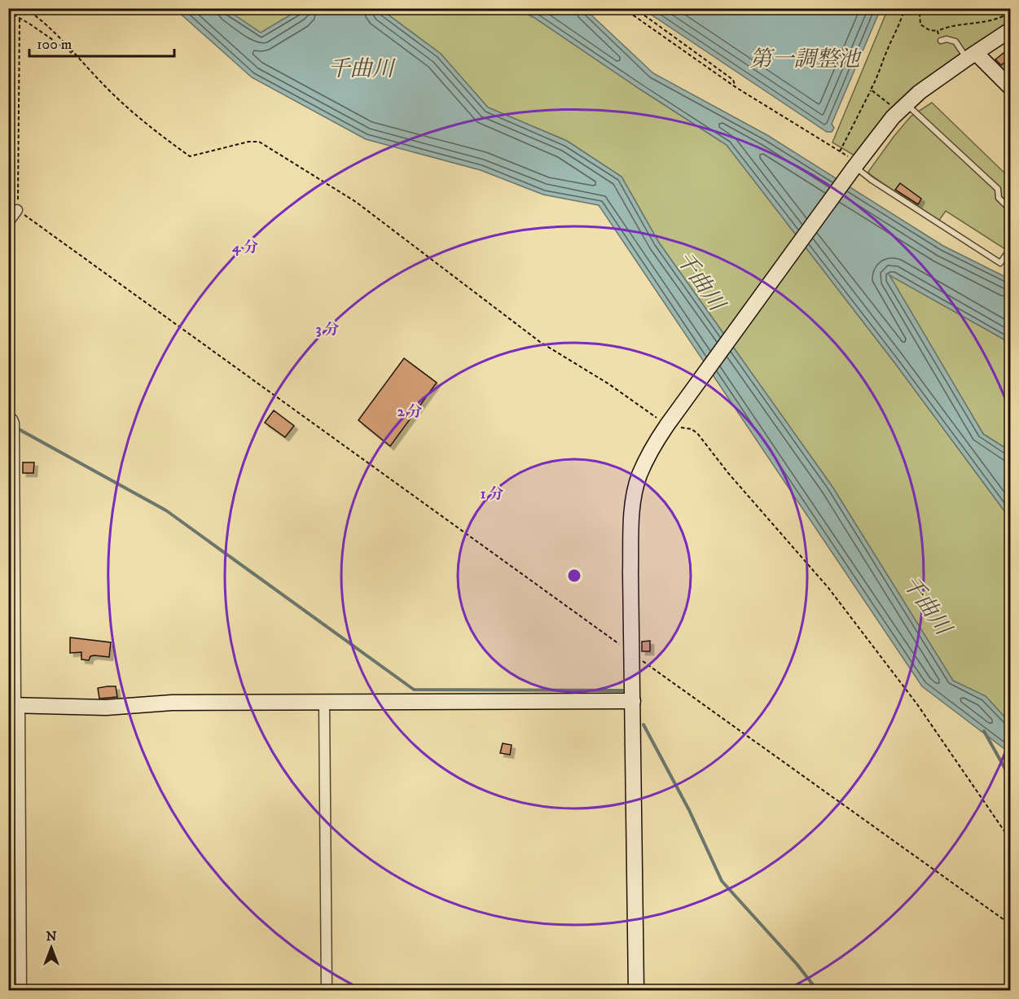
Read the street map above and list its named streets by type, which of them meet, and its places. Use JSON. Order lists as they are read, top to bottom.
{
  "water": ["第一調整池", "千曲川"],
  "scale_bar": "100 m",
  "north": "top",
  "rings": [
    "4 分",
    "3 分",
    "2 分",
    "1 分"
  ]
}
